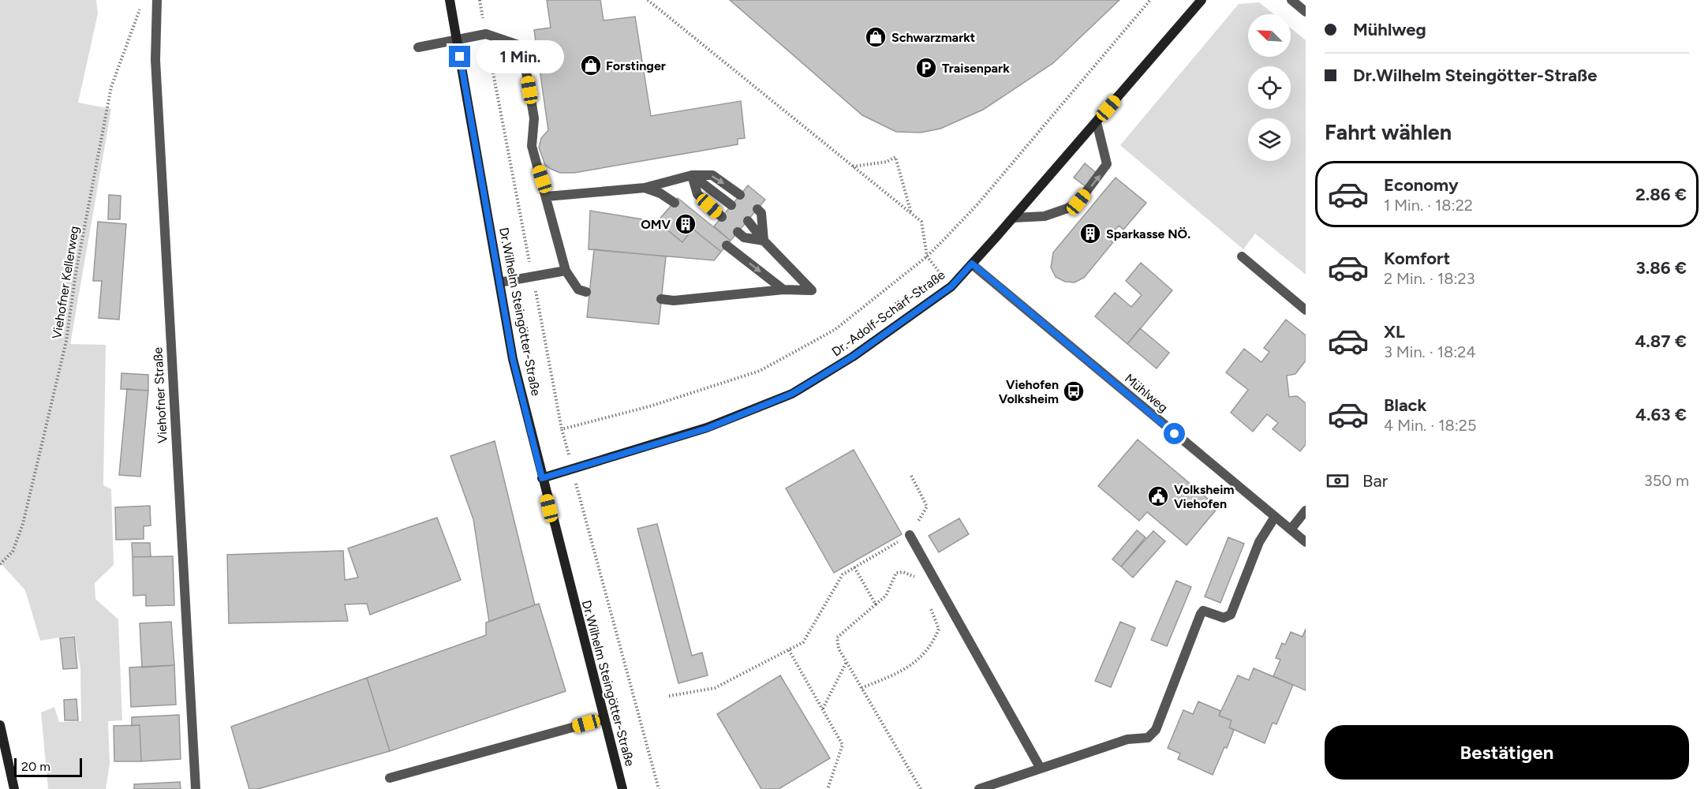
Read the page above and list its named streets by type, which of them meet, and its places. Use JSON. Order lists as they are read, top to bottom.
{
  "streets": {
    "main road": ["Dr.Wilhelm Steingötter-Straße", "Dr.-Adolf-Schärf-Straße"],
    "street": ["Mühlweg", "Viehofner Straße"],
    "path": ["Viehofner Kellerweg"]
  },
  "crossings": [
    ["Dr.Wilhelm Steingötter-Straße", "Dr.-Adolf-Schärf-Straße"],
    ["Dr.-Adolf-Schärf-Straße", "Mühlweg"]
  ],
  "places": {
    "shop": ["Schwarzmarkt", "Forstinger"],
    "parking": ["Traisenpark"],
    "building": ["OMV", "Sparkasse NÖ."],
    "bus stop": ["Viehofen Volksheim"],
    "public building": ["Volksheim Viehofen"]
  },
  "scale_bar": "20 m",
  "north": "top left",
  "page": {
    "banner": ["Mühlweg", "Dr.Wilhelm Steingötter-Straße"],
    "bubble": "1 Min.",
    "heading": "Fahrt wählen",
    "list": [
      {
        "name": "Economy",
        "note": "1 Min. · 18:22",
        "value": "2.86 €"
      },
      {
        "name": "Komfort",
        "note": "2 Min. · 18:23",
        "value": "3.86 €"
      },
      {
        "name": "XL",
        "note": "3 Min. · 18:24",
        "value": "4.87 €"
      },
      {
        "name": "Black",
        "note": "4 Min. · 18:25",
        "value": "4.63 €"
      }
    ],
    "pay": ["Bar", "350 m"],
    "buttons": "Bestätigen",
    "scale": "20 m"
  }
}
